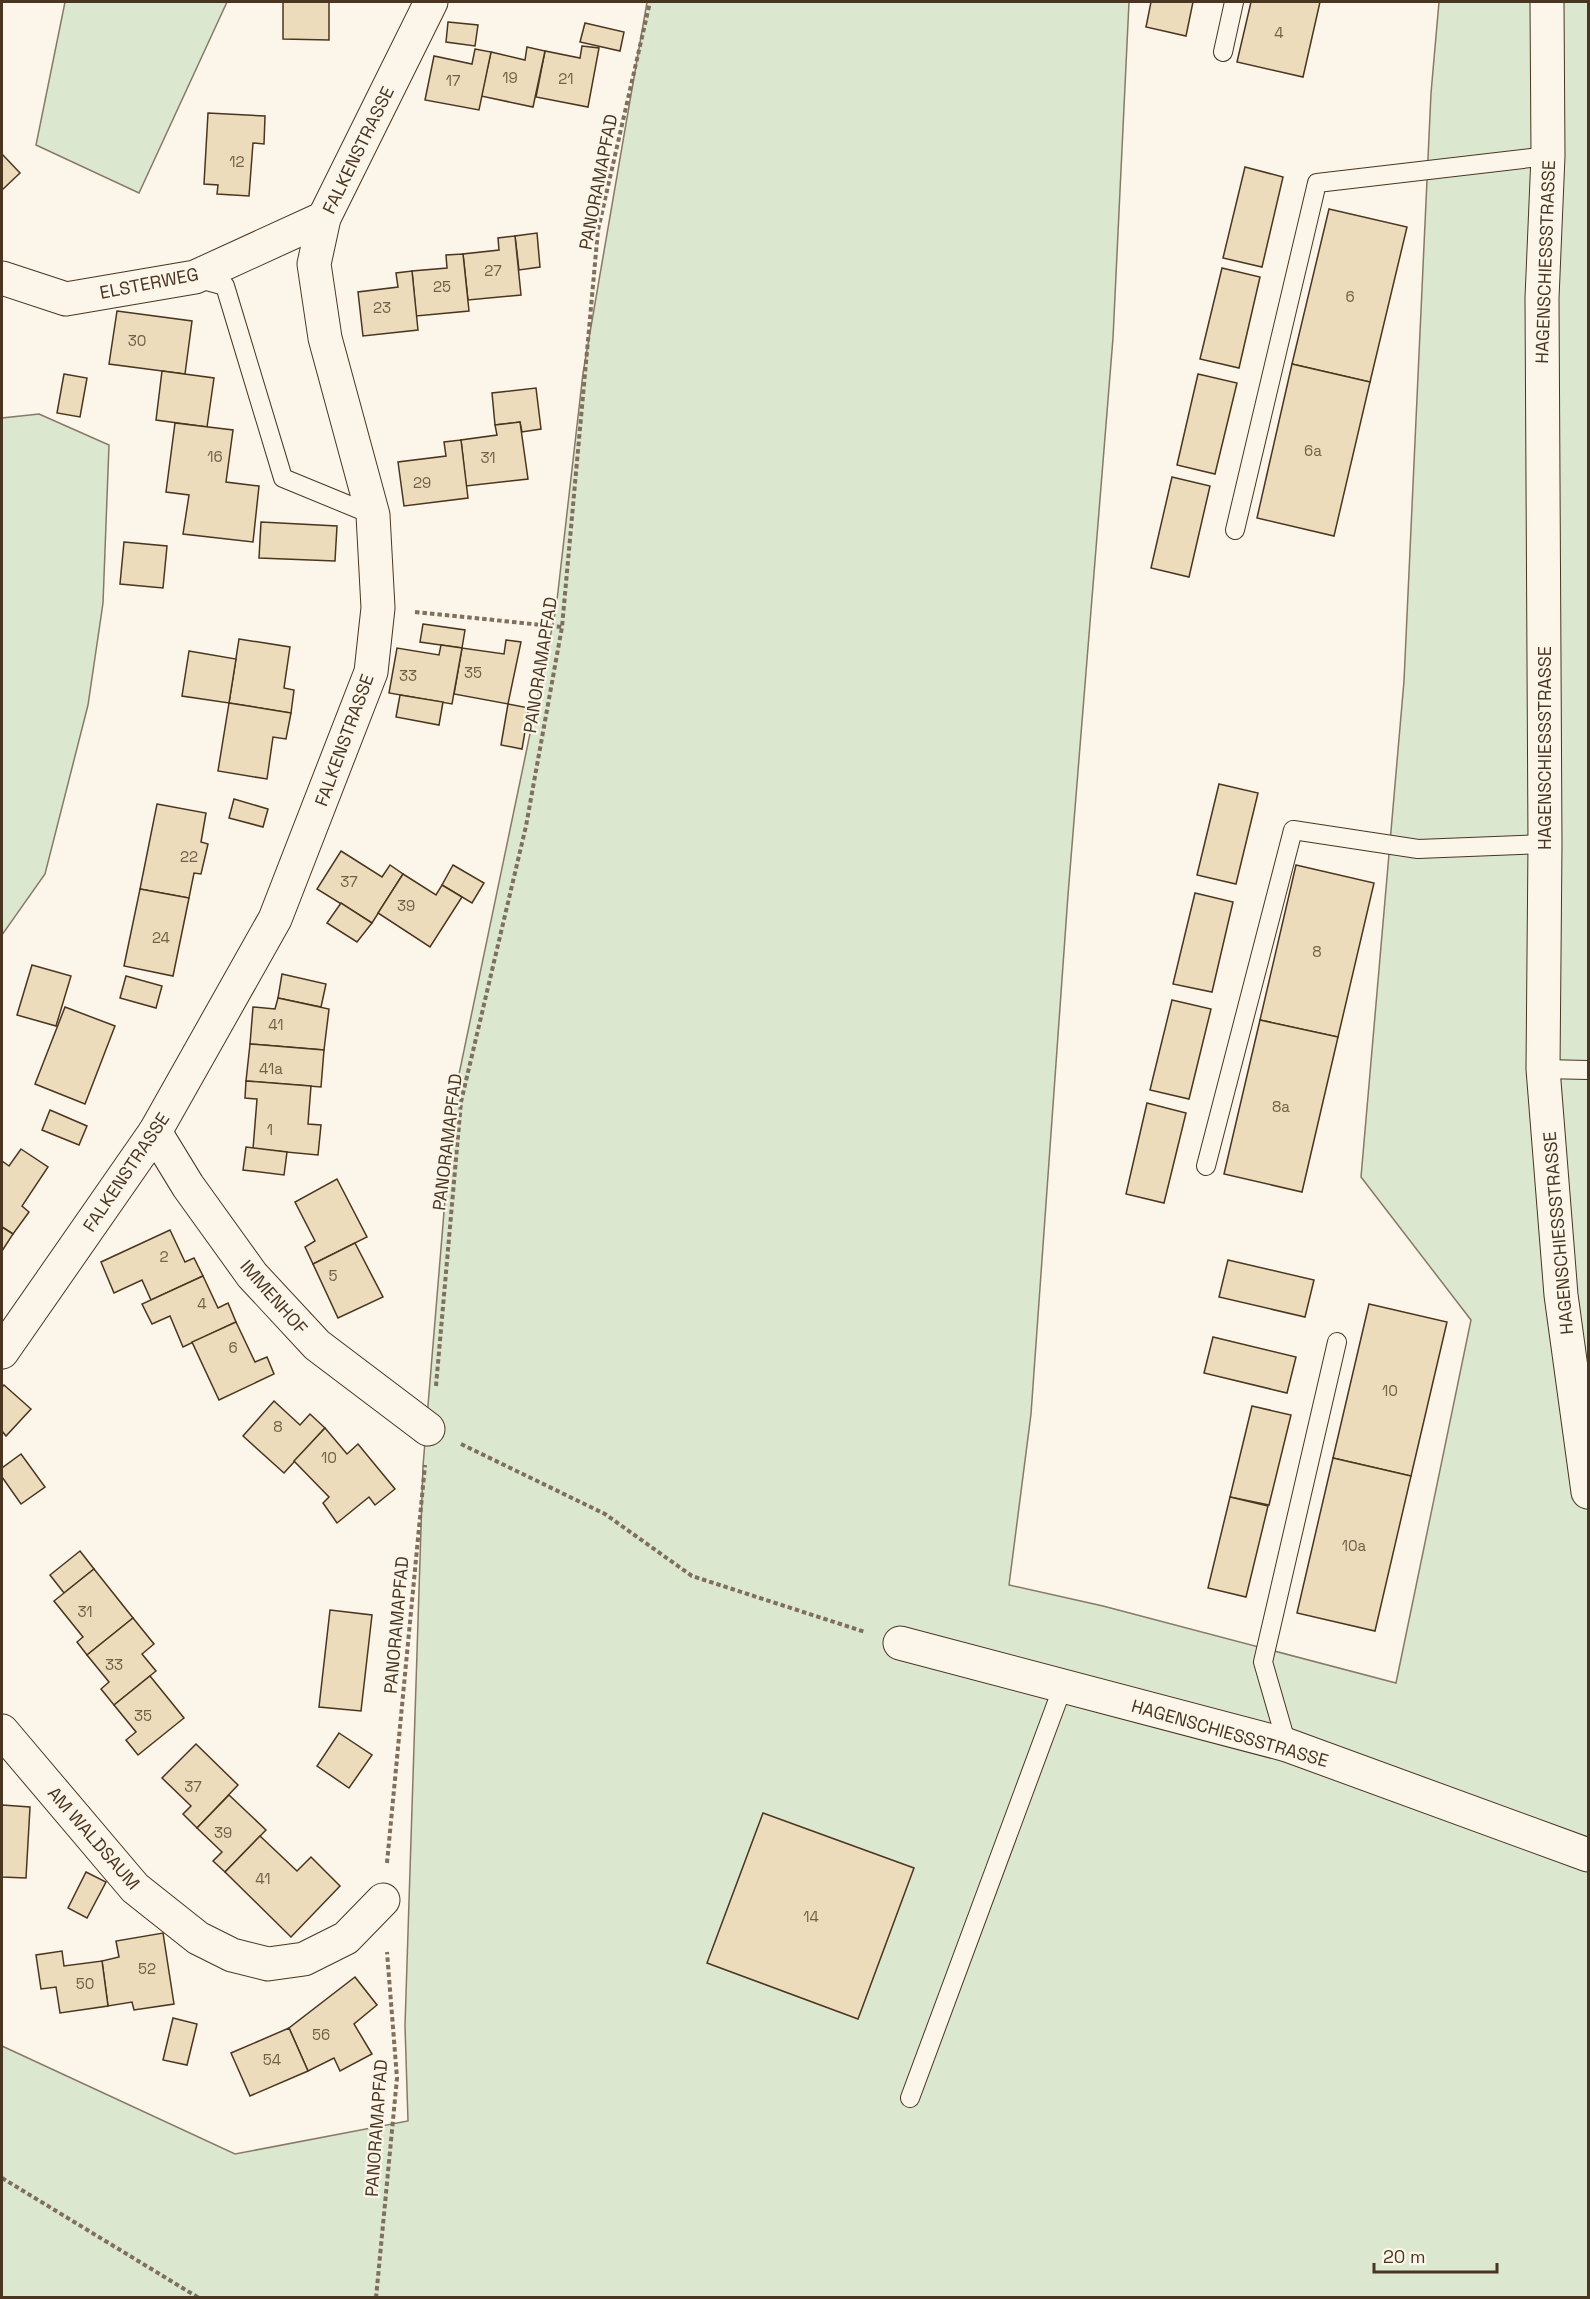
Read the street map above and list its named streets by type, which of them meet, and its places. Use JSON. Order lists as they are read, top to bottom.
{
  "streets": {
    "street": [
      "FALKENSTRASSE",
      "HAGENSCHIESSSTRASSE",
      "ELSTERWEG",
      "IMMENHOF",
      "AM WALDSAUM"
    ],
    "path": ["PANORAMAPFAD"]
  },
  "crossings": [
    ["FALKENSTRASSE", "ELSTERWEG"],
    ["FALKENSTRASSE", "IMMENHOF"],
    ["PANORAMAPFAD", "IMMENHOF"],
    ["PANORAMAPFAD", "AM WALDSAUM"]
  ],
  "house_numbers": [
    "4",
    "19",
    "21",
    "17",
    "12",
    "27",
    "25",
    "6",
    "23",
    "30",
    "6a",
    "16",
    "31",
    "29",
    "35",
    "33",
    "22",
    "37",
    "39",
    "24",
    "8",
    "41",
    "41a",
    "8a",
    "1",
    "2",
    "5",
    "4",
    "6",
    "10",
    "8",
    "10",
    "10a",
    "31",
    "33",
    "35",
    "37",
    "39",
    "41",
    "14",
    "52",
    "50",
    "56",
    "54"
  ],
  "scale_bar": "20 m"
}
